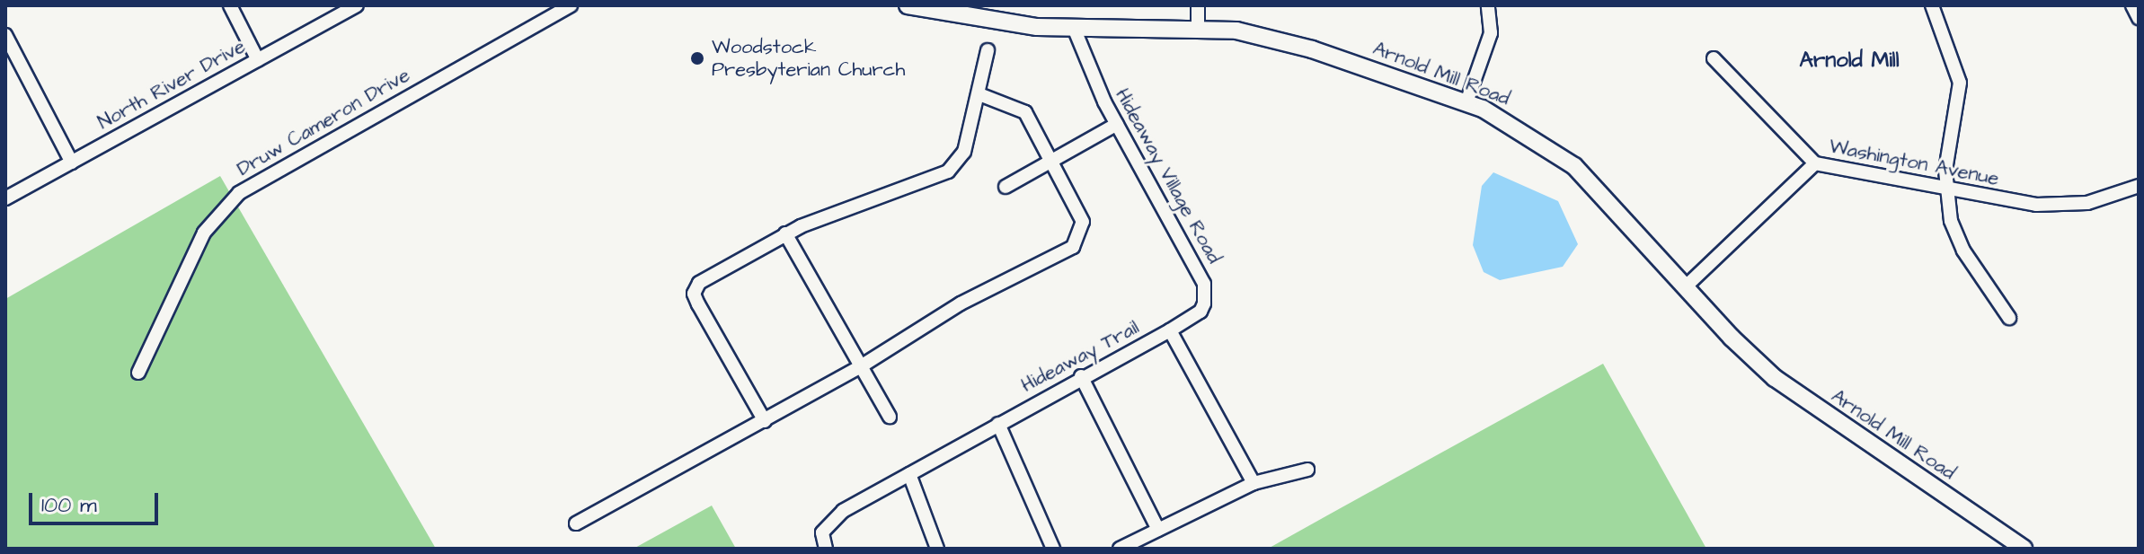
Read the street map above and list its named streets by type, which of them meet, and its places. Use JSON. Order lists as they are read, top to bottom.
{
  "streets": {
    "main road": ["Arnold Mill Road"],
    "street": [
      "North River Drive",
      "Druw Cameron Drive",
      "Washington Avenue",
      "Hideaway Village Road",
      "Hideaway Trail"
    ]
  },
  "crossings": [
    ["Arnold Mill Road", "Washington Avenue"],
    ["Arnold Mill Road", "Hideaway Village Road"],
    ["Hideaway Village Road", "Hideaway Trail"]
  ],
  "districts": ["Arnold Mill"],
  "places": ["Woodstock Presbyterian Church"],
  "scale_bar": "100 m"
}
